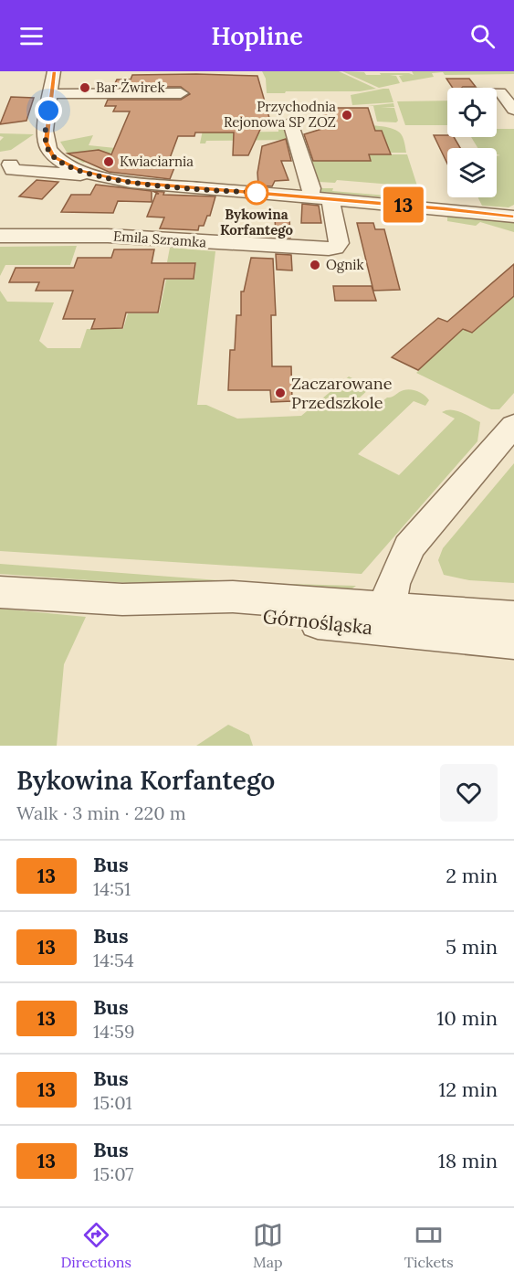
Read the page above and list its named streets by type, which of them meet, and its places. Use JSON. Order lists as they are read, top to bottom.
{
  "streets": {
    "street": ["Emila Szramka", "Górnośląska"]
  },
  "places": [
    "Bar Żwirek",
    "Przychodnia Rejonowa SP ZOZ",
    "Kwiaciarnia",
    "Bykowina Korfantego",
    "Ognik",
    "Zaczarowane Przedszkole"
  ],
  "lines": ["bus line 13"],
  "page": {
    "header": "Hopline",
    "on_map": "13",
    "heading": ["Bykowina Korfantego", "Walk · 3 min · 220 m"],
    "list": [
      {
        "mark": "13",
        "name": "Bus",
        "note": "14:51",
        "value": "2 min"
      },
      {
        "mark": "13",
        "name": "Bus",
        "note": "14:54",
        "value": "5 min"
      },
      {
        "mark": "13",
        "name": "Bus",
        "note": "14:59",
        "value": "10 min"
      },
      {
        "mark": "13",
        "name": "Bus",
        "note": "15:01",
        "value": "12 min"
      },
      {
        "mark": "13",
        "name": "Bus",
        "note": "15:07",
        "value": "18 min"
      }
    ],
    "tabs": ["Directions", "Map", "Tickets"]
  }
}
